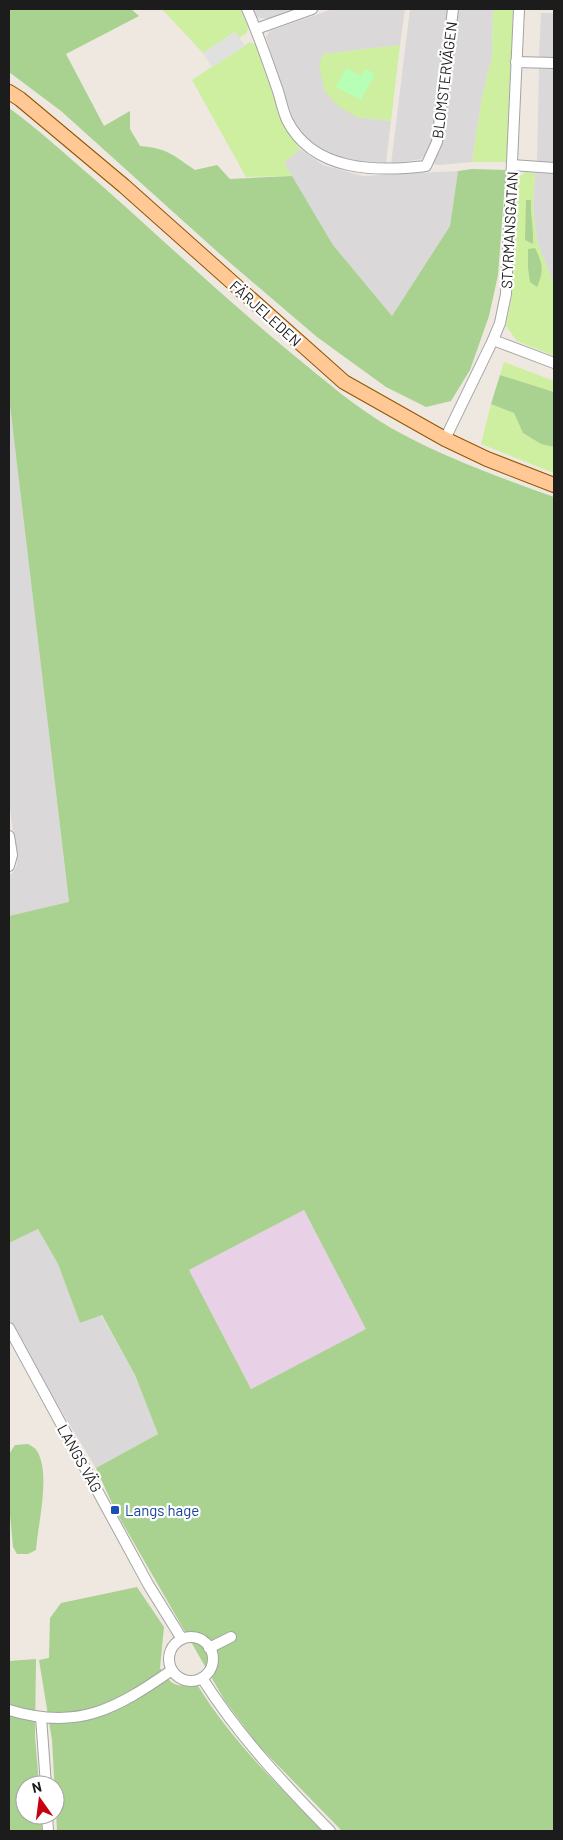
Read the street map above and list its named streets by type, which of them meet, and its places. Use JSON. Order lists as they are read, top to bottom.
{
  "streets": {
    "main road": ["FÄRJELEDEN"],
    "street": ["BLOMSTERVÄGEN", "STYRMANSGATAN", "LANGS VÄG"]
  },
  "crossings": [
    ["STYRMANSGATAN", "FÄRJELEDEN"]
  ],
  "places": {
    "transit": ["Langs hage"]
  },
  "north": "top"
}
